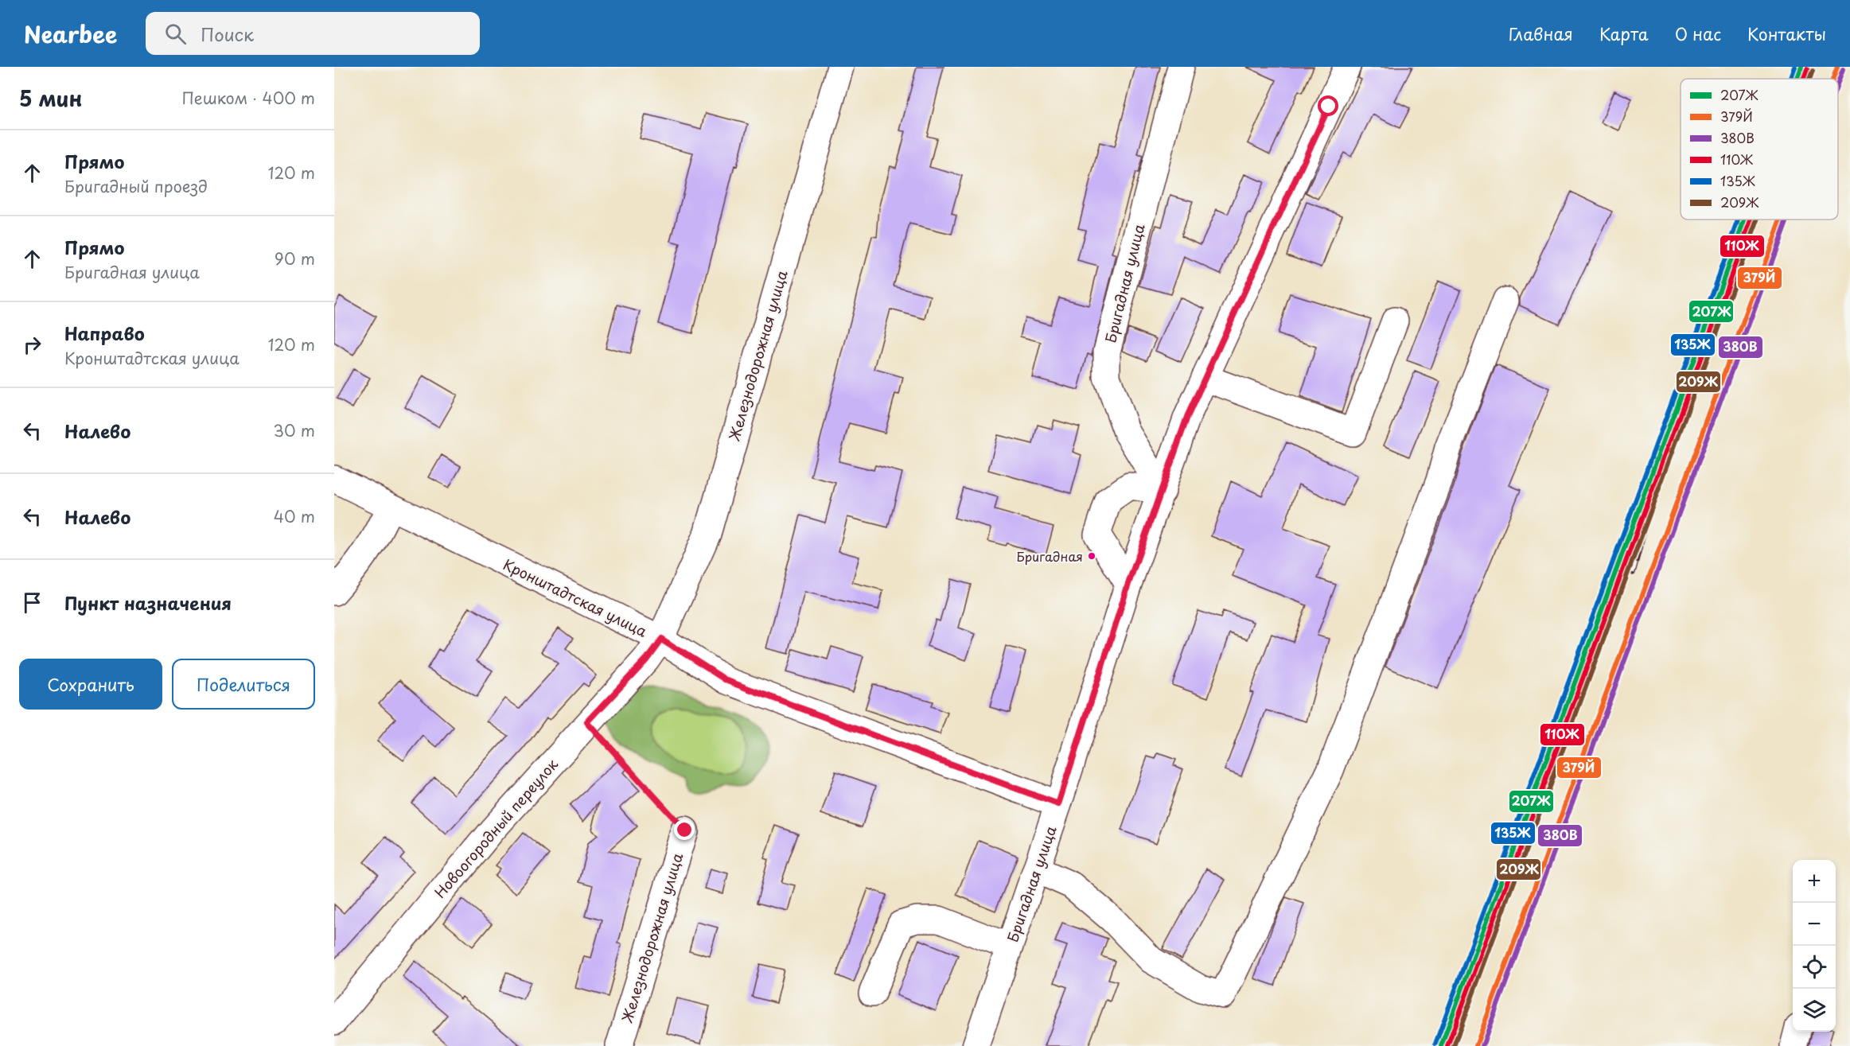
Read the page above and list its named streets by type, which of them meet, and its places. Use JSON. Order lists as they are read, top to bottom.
{
  "streets": {
    "street": [
      "Бригадная улица",
      "Железнодорожная улица",
      "Кронштадтская улица",
      "Новоогородный переулок"
    ]
  },
  "crossings": [
    ["Бригадная улица", "Кронштадтская улица"],
    ["Железнодорожная улица", "Кронштадтская улица"],
    ["Железнодорожная улица", "Новоогородный переулок"],
    ["Кронштадтская улица", "Новоогородный переулок"]
  ],
  "places": ["Бригадная"],
  "lines": [
    "transit line 207Ж",
    "transit line 379Й",
    "transit line 135Ж",
    "transit line 380В",
    "transit line 110Ж",
    "transit line 209Ж"
  ],
  "legend": [
    "207Ж",
    "379Й",
    "380В",
    "110Ж",
    "135Ж",
    "209Ж"
  ],
  "page": {
    "header": "Nearbee",
    "search": "Поиск",
    "nav": [
      "Главная",
      "Карта",
      "О нас",
      "Контакты"
    ],
    "heading": ["5 мин", "Пешком · 400 m"],
    "list": [
      ["Прямо", "Бригадный проезд", "120 m"],
      ["Прямо", "Бригадная улица", "90 m"],
      ["Направо", "Кронштадтская улица", "120 m"],
      ["Налево", "30 m"],
      ["Налево", "40 m"],
      "Пункт назначения"
    ],
    "buttons": ["Сохранить", "Поделиться"],
    "map_buttons": ["+", "−"]
  }
}
